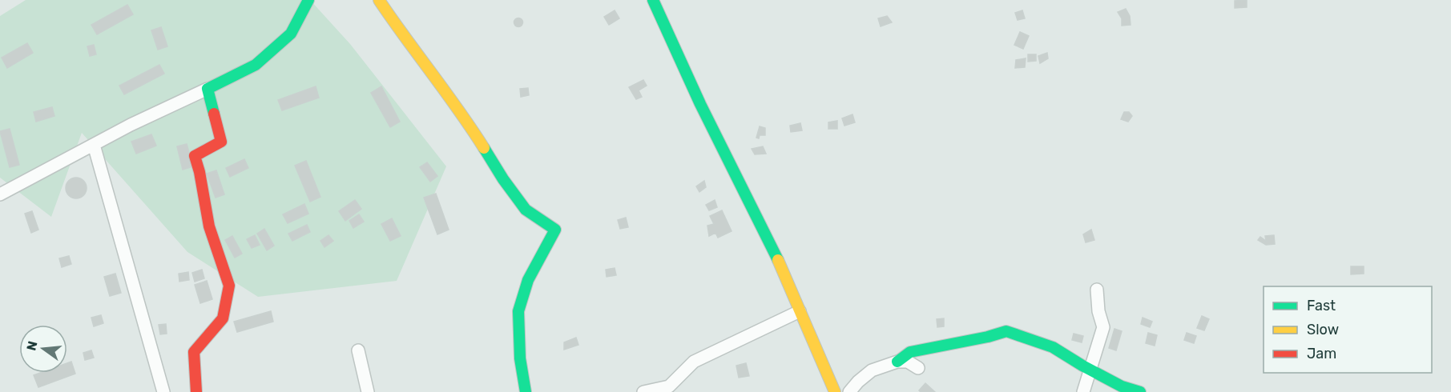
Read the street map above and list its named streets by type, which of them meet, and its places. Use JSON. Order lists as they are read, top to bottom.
{
  "legend": ["Fast", "Slow", "Jam"],
  "north": "left"
}
